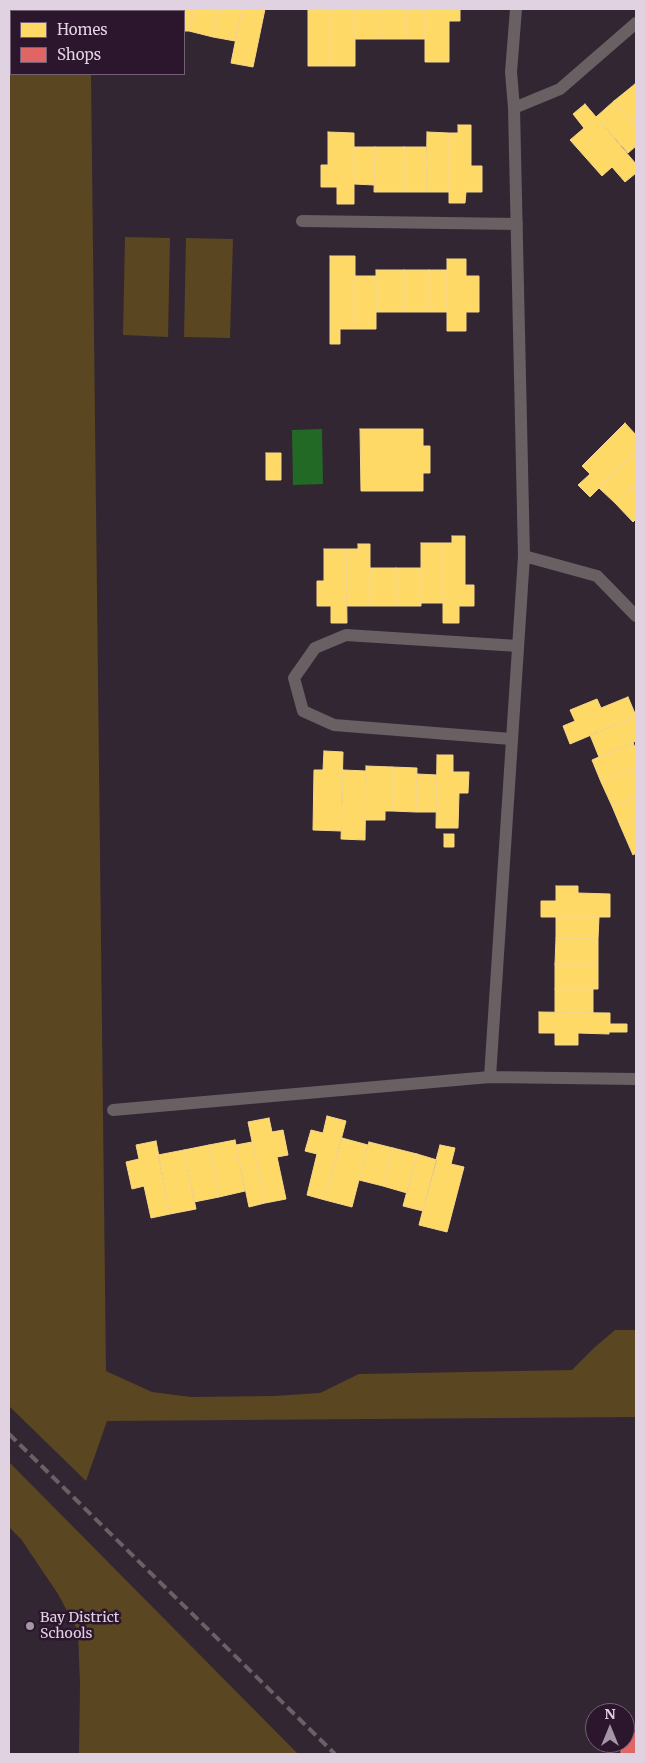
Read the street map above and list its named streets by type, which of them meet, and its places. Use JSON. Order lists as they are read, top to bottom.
{
  "places": ["Bay District Schools"],
  "legend": ["Homes", "Shops"],
  "north": "top"
}
